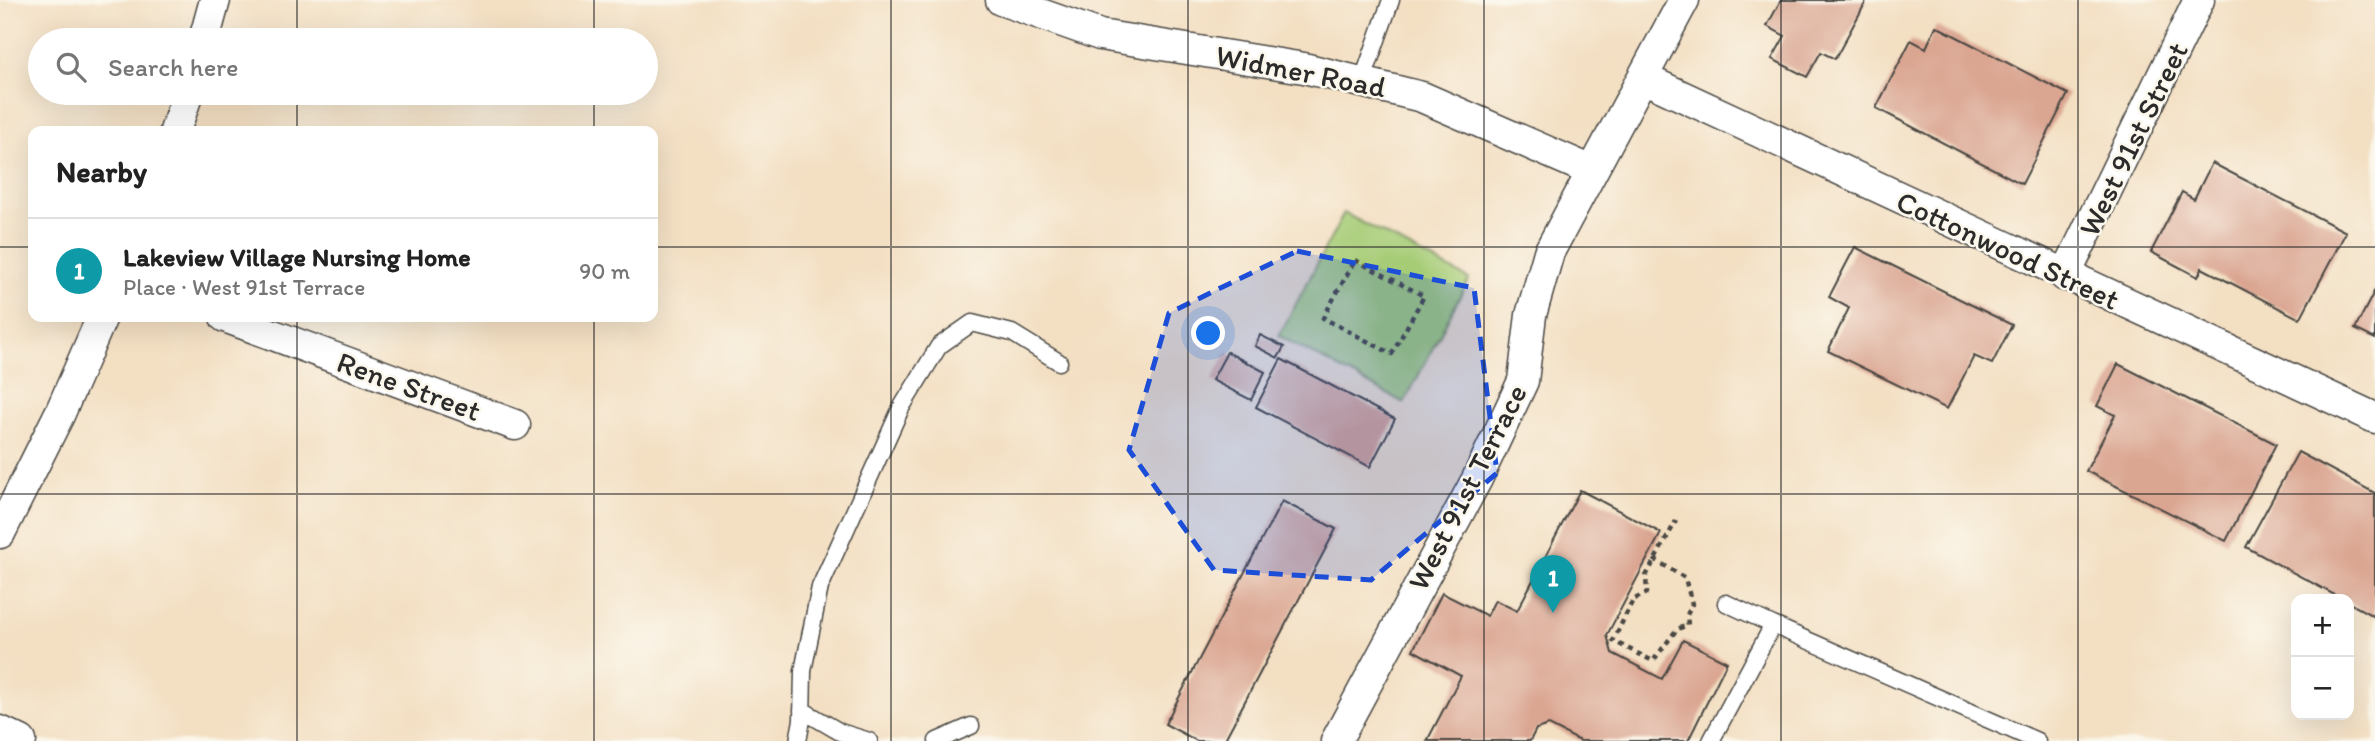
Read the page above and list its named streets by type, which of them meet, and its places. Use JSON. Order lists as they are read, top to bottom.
{
  "streets": {
    "street": [
      "Widmer Road",
      "West 91st Street",
      "Cottonwood Street",
      "Rene Street",
      "West 91st Terrace"
    ]
  },
  "crossings": [
    ["Widmer Road", "West 91st Terrace"],
    ["West 91st Street", "Cottonwood Street"],
    ["Cottonwood Street", "West 91st Terrace"]
  ],
  "page": {
    "search": "Search here",
    "heading": "Nearby",
    "list": [
      {
        "mark": "1",
        "name": "Lakeview Village Nursing Home",
        "note": "Place · West 91st Terrace",
        "value": "90 m"
      }
    ],
    "pins": "1",
    "map_buttons": ["+", "−"]
  }
}
